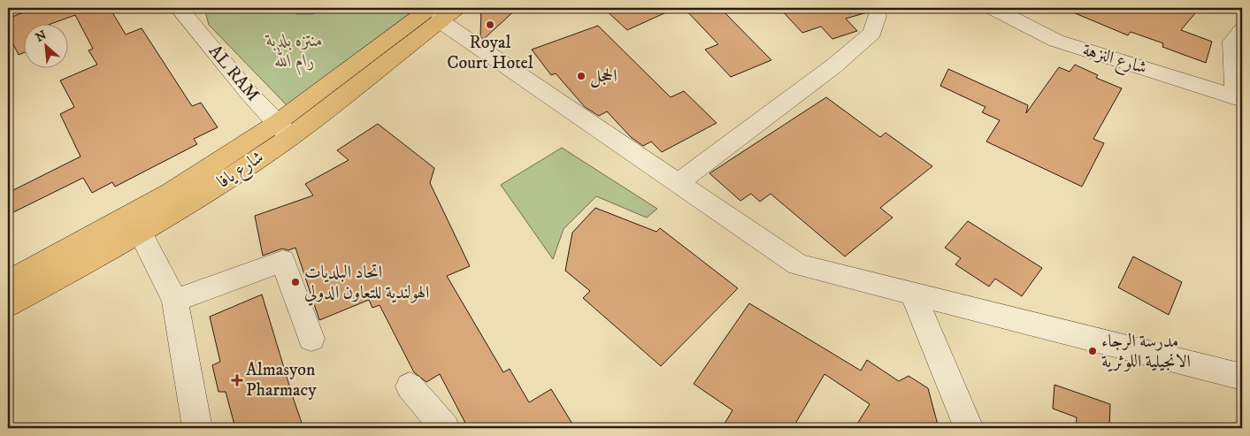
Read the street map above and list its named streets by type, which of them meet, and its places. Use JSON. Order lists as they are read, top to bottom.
{
  "streets": {
    "main road": ["شارع يافا"],
    "street": ["شارع النزهة", "AL RAM"]
  },
  "crossings": [
    ["AL RAM", "شارع يافا"]
  ],
  "parks": ["منتزه بلدية رام الله"],
  "places": {
    "other": [
      "Royal Court Hotel",
      "الحجل",
      "اتحاد البلديات الهولندية للتعاون الدولي",
      "مدرسة الرجاء الانجيلية اللوثرية"
    ],
    "health": ["Almasyon Pharmacy"]
  },
  "north": "top left"
}
